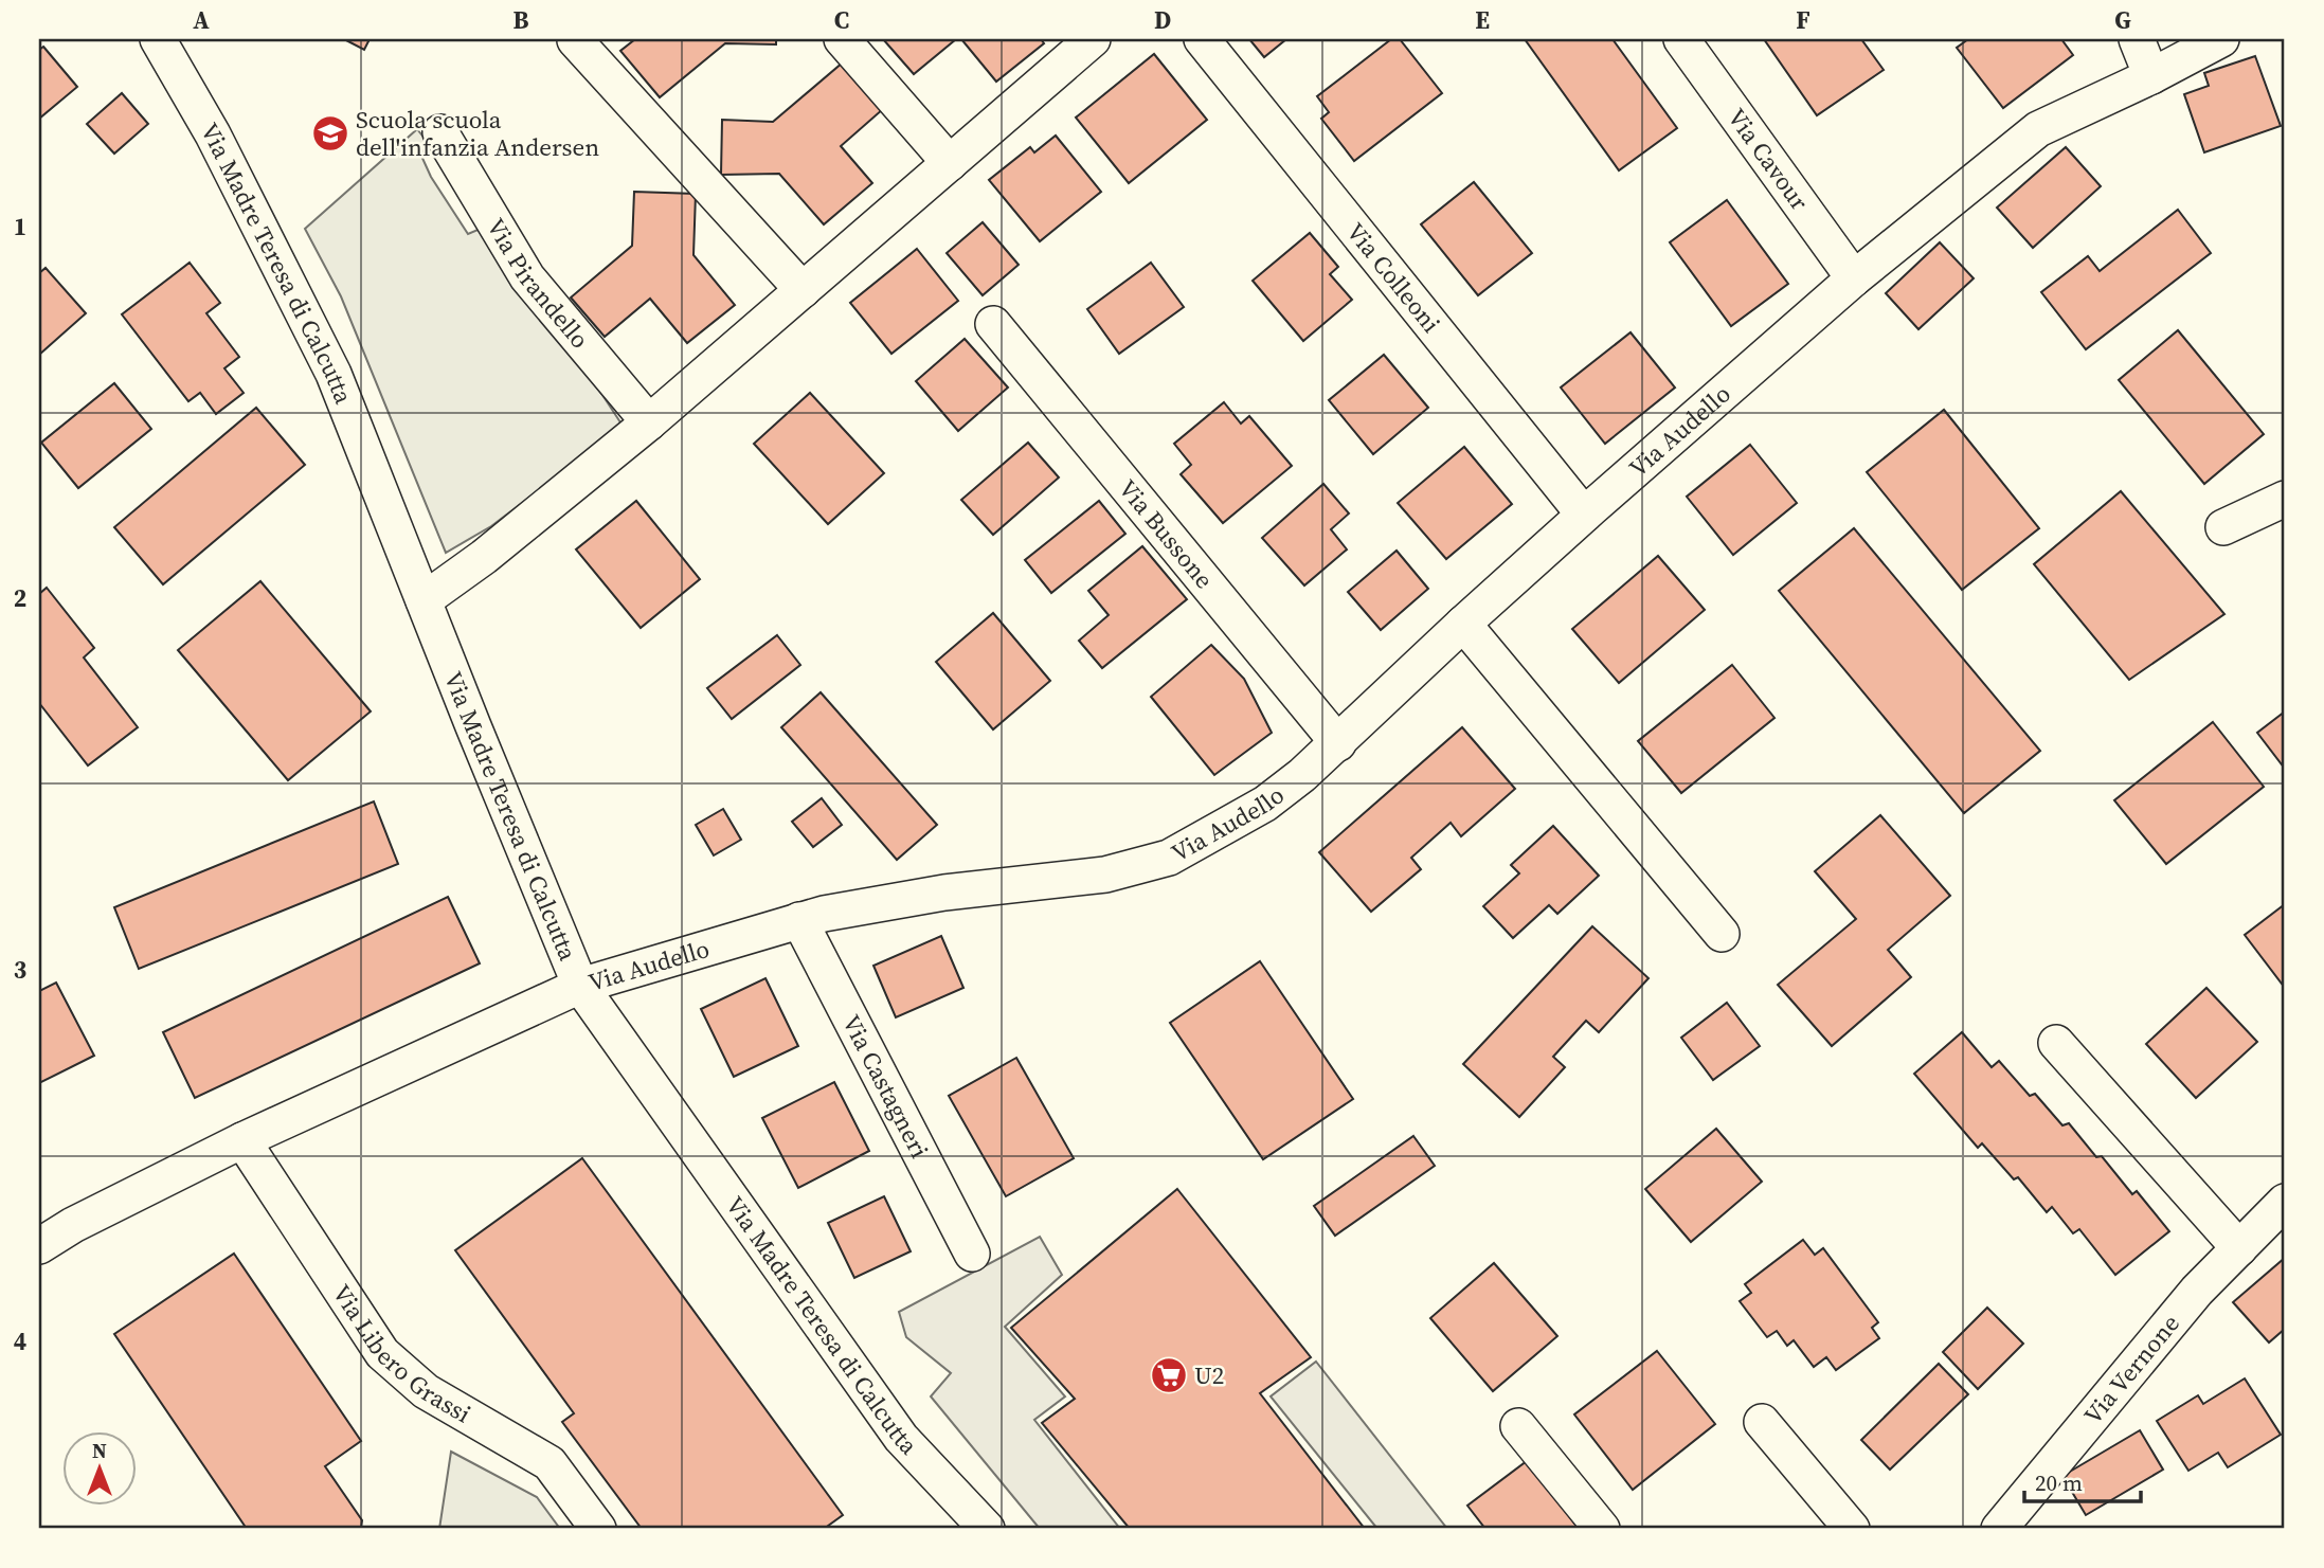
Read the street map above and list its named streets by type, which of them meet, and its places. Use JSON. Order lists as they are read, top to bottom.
{
  "streets": {
    "street": [
      "Via Cavour",
      "Via Madre Teresa di Calcutta",
      "Via Colleoni",
      "Via Pirandello",
      "Via Audello",
      "Via Bussone",
      "Via Castagneri",
      "Via Libero Grassi",
      "Via Vernone"
    ]
  },
  "crossings": [
    ["Via Cavour", "Via Audello"],
    ["Via Madre Teresa di Calcutta", "Via Audello"],
    ["Via Colleoni", "Via Audello"],
    ["Via Audello", "Via Bussone"],
    ["Via Audello", "Via Castagneri"],
    ["Via Audello", "Via Libero Grassi"]
  ],
  "places": {
    "school or university": ["Scuola scuola dell'infanzia Andersen"],
    "supermarket": ["U2"]
  },
  "scale_bar": "20 m",
  "north": "top",
  "grid": {
    "columns": [
      "A",
      "B",
      "C",
      "D",
      "E",
      "F",
      "G"
    ],
    "rows": [
      "1",
      "2",
      "3",
      "4"
    ]
  }
}
